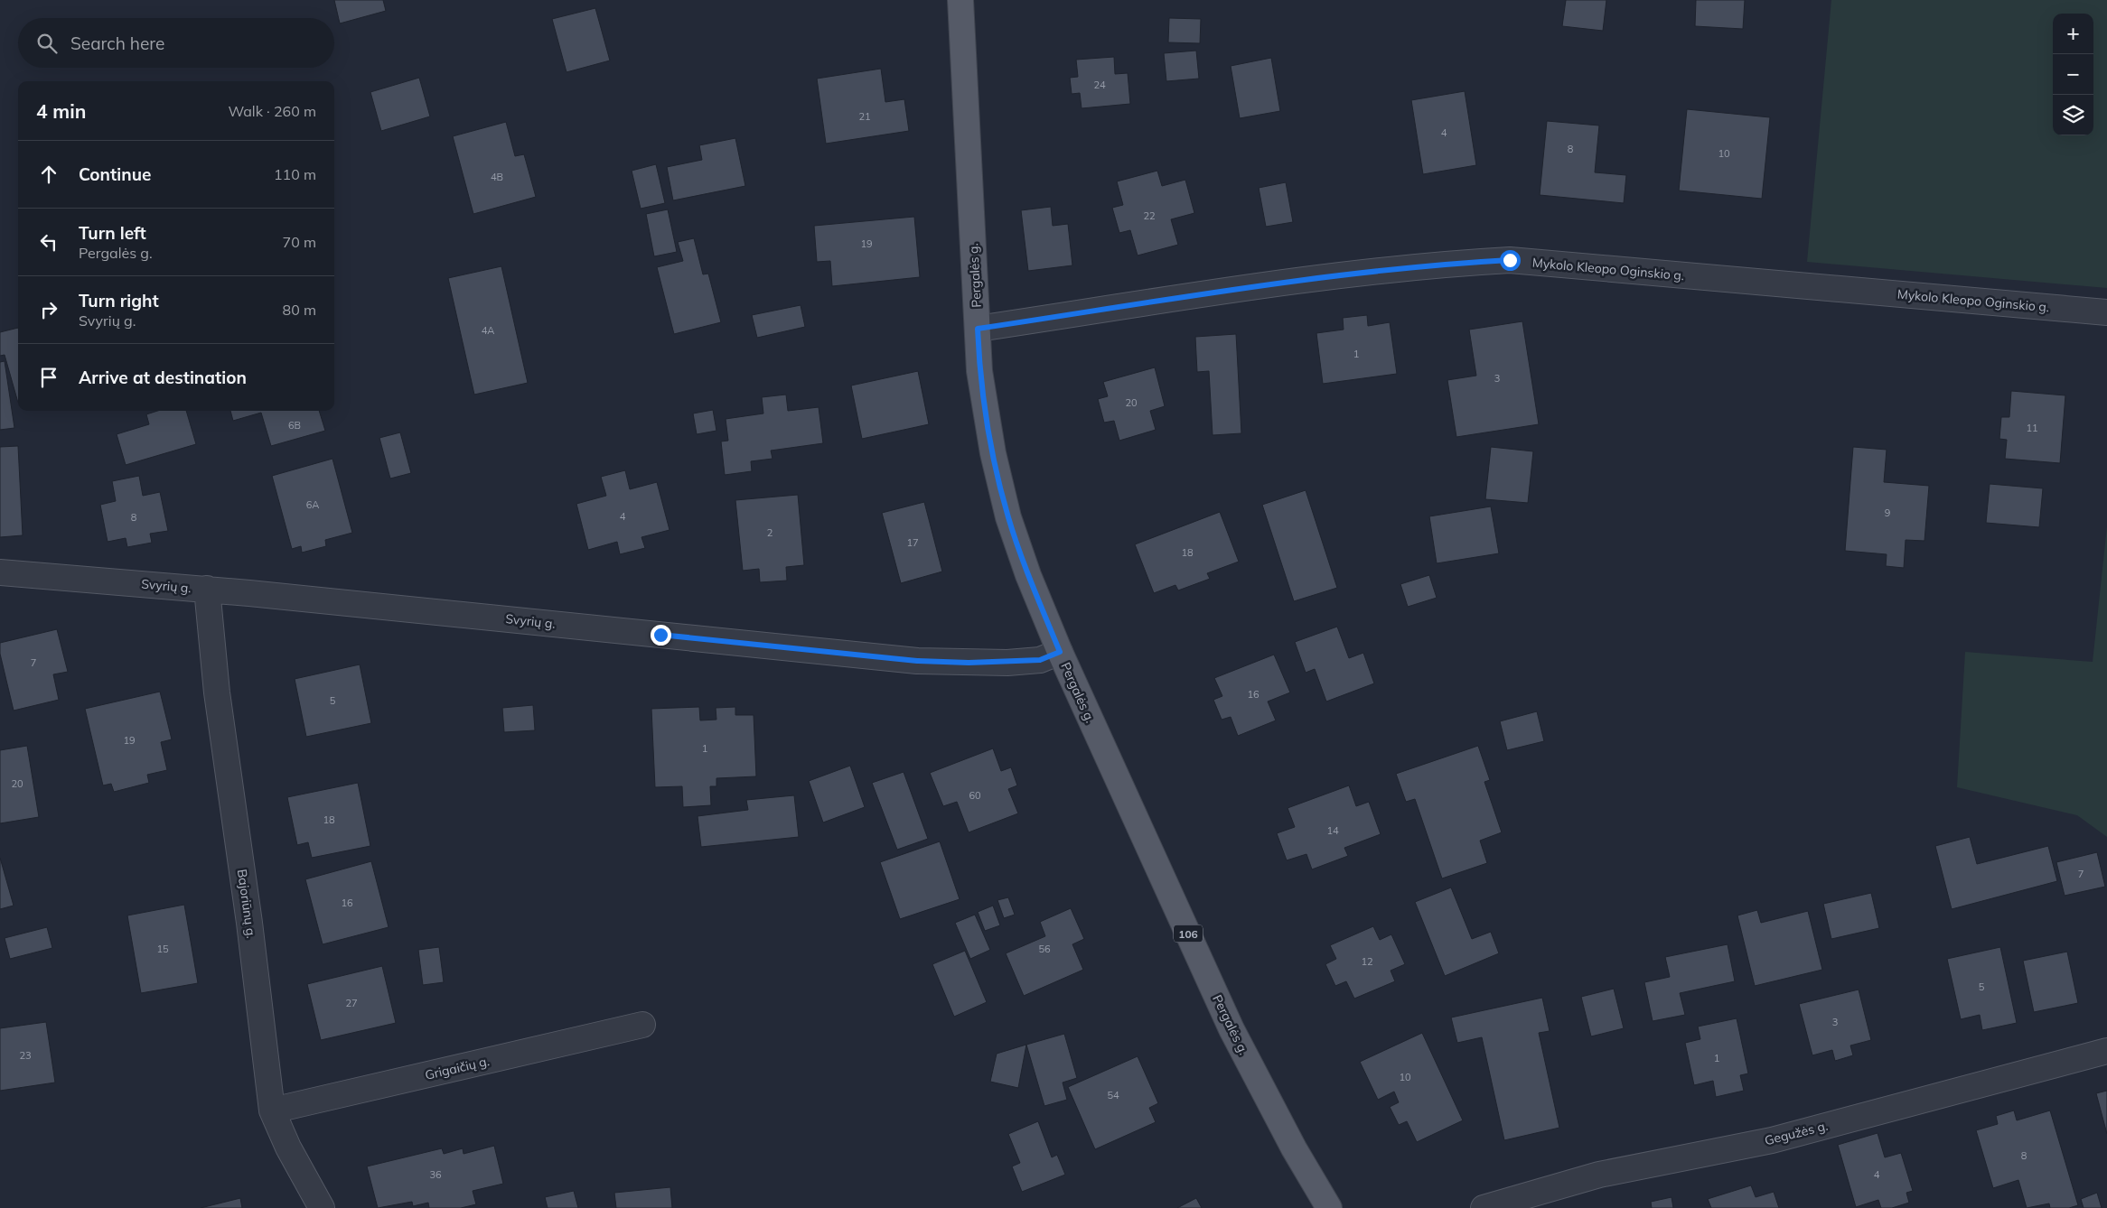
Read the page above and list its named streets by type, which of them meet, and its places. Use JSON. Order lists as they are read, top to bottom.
{
  "streets": {
    "main road": ["Pergalės g.", "106"],
    "street": [
      "Mykolo Kleopo Oginskio g.",
      "Svyrių g.",
      "Bajoriūnų g.",
      "Grigaičių g.",
      "Gegužės g."
    ]
  },
  "crossings": [
    ["Mykolo Kleopo Oginskio g.", "Pergalės g."],
    ["Pergalės g.", "Svyrių g."],
    ["Svyrių g.", "Bajoriūnų g."],
    ["Bajoriūnų g.", "Grigaičių g."]
  ],
  "house_numbers": [
    "24",
    "21",
    "4",
    "8",
    "10",
    "4B",
    "22",
    "19",
    "4A",
    "1",
    "3",
    "20",
    "6B",
    "11",
    "6A",
    "9",
    "4",
    "8",
    "2",
    "17",
    "18",
    "7",
    "16",
    "5",
    "19",
    "1",
    "20",
    "60",
    "18",
    "14",
    "7",
    "16",
    "15",
    "56",
    "12",
    "5",
    "27",
    "3",
    "23",
    "1",
    "10",
    "54",
    "8",
    "36",
    "4"
  ],
  "page": {
    "map_buttons": ["+", "−"],
    "search": "Search here",
    "heading": ["4 min", "Walk · 260 m"],
    "list": [
      ["Continue", "110 m"],
      ["Turn left", "Pergalės g.", "70 m"],
      ["Turn right", "Svyrių g.", "80 m"],
      "Arrive at destination"
    ]
  }
}
